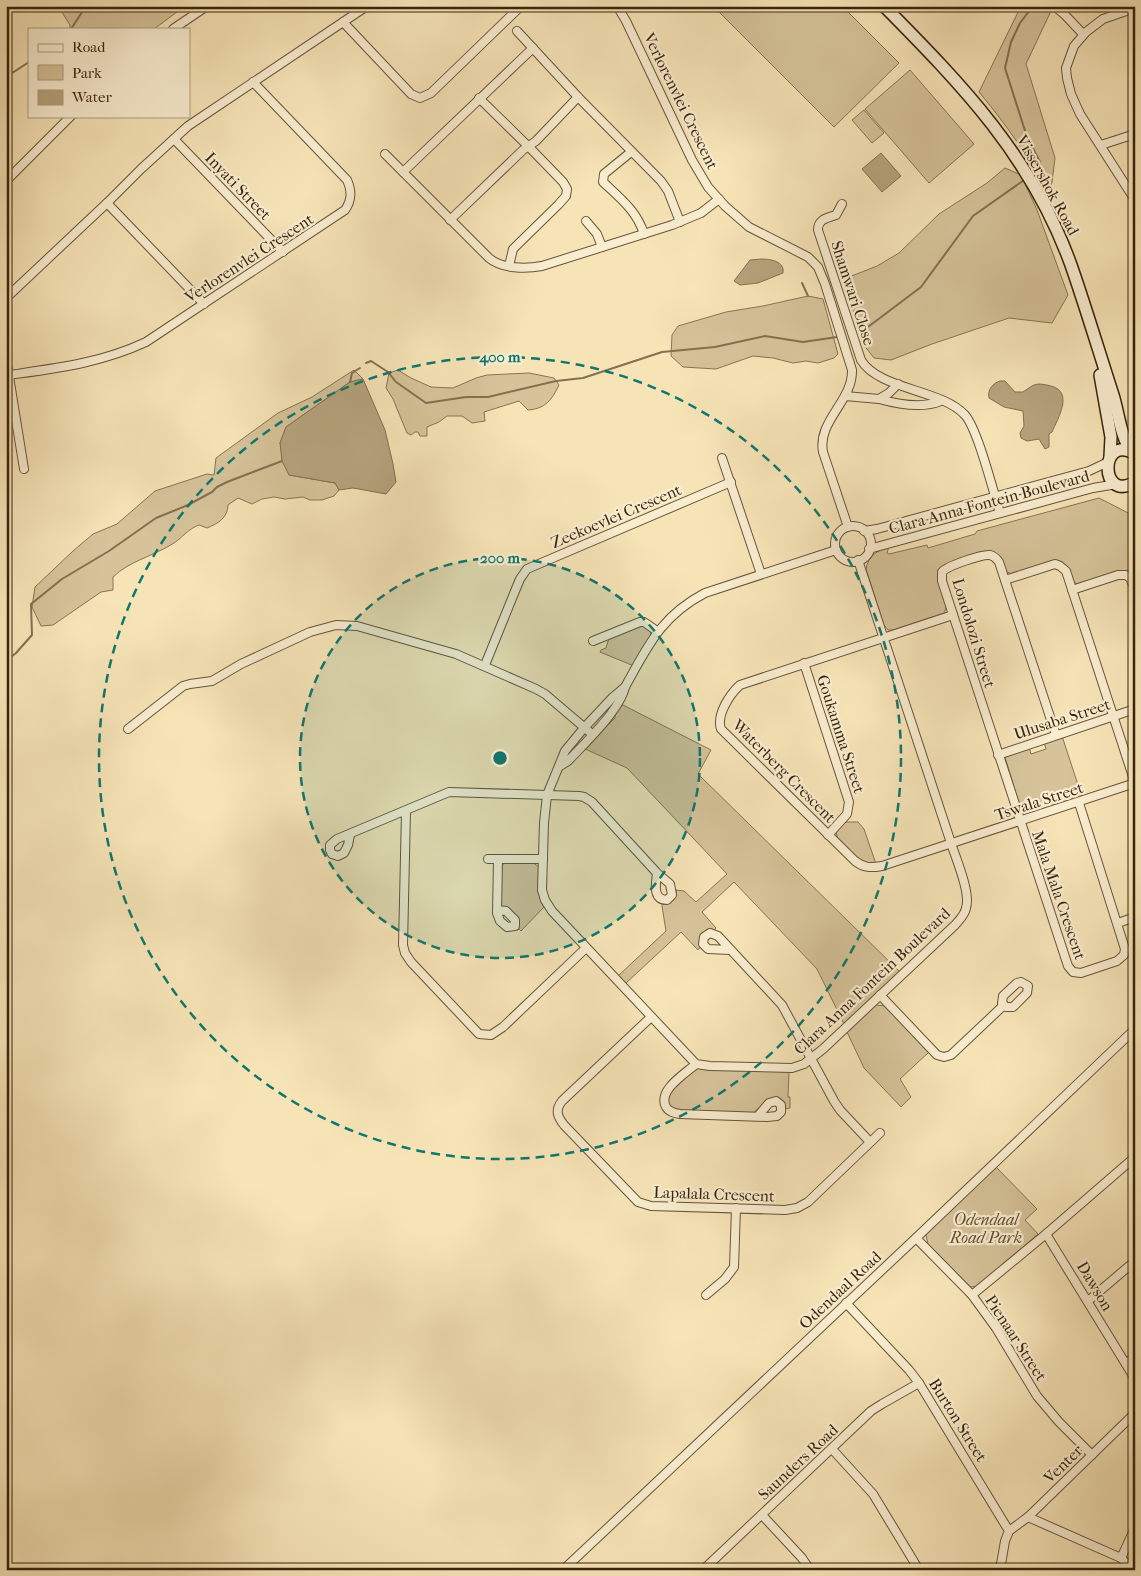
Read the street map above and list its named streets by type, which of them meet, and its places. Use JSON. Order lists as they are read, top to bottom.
{
  "streets": {
    "main road": ["Vissershok Road"],
    "street": [
      "Verlorenvlei Crescent",
      "Inyati Street",
      "Shamwari Close",
      "Clara Anna Fontein Boulevard",
      "Zeekoevlei Crescent",
      "Londolozi Street",
      "Ulusaba Street",
      "Goukamma Street",
      "Waterberg Crescent",
      "Tswala Street",
      "Mala Mala Crescent",
      "Lapalala Crescent",
      "Dawson",
      "Odendaal Road",
      "Pienaar Street",
      "Burton Street",
      "Saunders Road",
      "Venter"
    ]
  },
  "crossings": [
    ["Verlorenvlei Crescent", "Inyati Street"],
    ["Verlorenvlei Crescent", "Clara Anna Fontein Boulevard"],
    ["Shamwari Close", "Clara Anna Fontein Boulevard"],
    ["Clara Anna Fontein Boulevard", "Waterberg Crescent"],
    ["Clara Anna Fontein Boulevard", "Tswala Street"],
    ["Londolozi Street", "Ulusaba Street"],
    ["Londolozi Street", "Waterberg Crescent"],
    ["Londolozi Street", "Tswala Street"],
    ["Londolozi Street", "Mala Mala Crescent"],
    ["Goukamma Street", "Waterberg Crescent"],
    ["Waterberg Crescent", "Tswala Street"],
    ["Tswala Street", "Mala Mala Crescent"],
    ["Odendaal Road", "Pienaar Street"],
    ["Odendaal Road", "Burton Street"],
    ["Pienaar Street", "Venter"],
    ["Burton Street", "Saunders Road"],
    ["Burton Street", "Venter"]
  ],
  "parks": ["Odendaal Road Park"],
  "legend": ["Road", "Park", "Water"],
  "rings": ["400 m", "200 m"]
}
